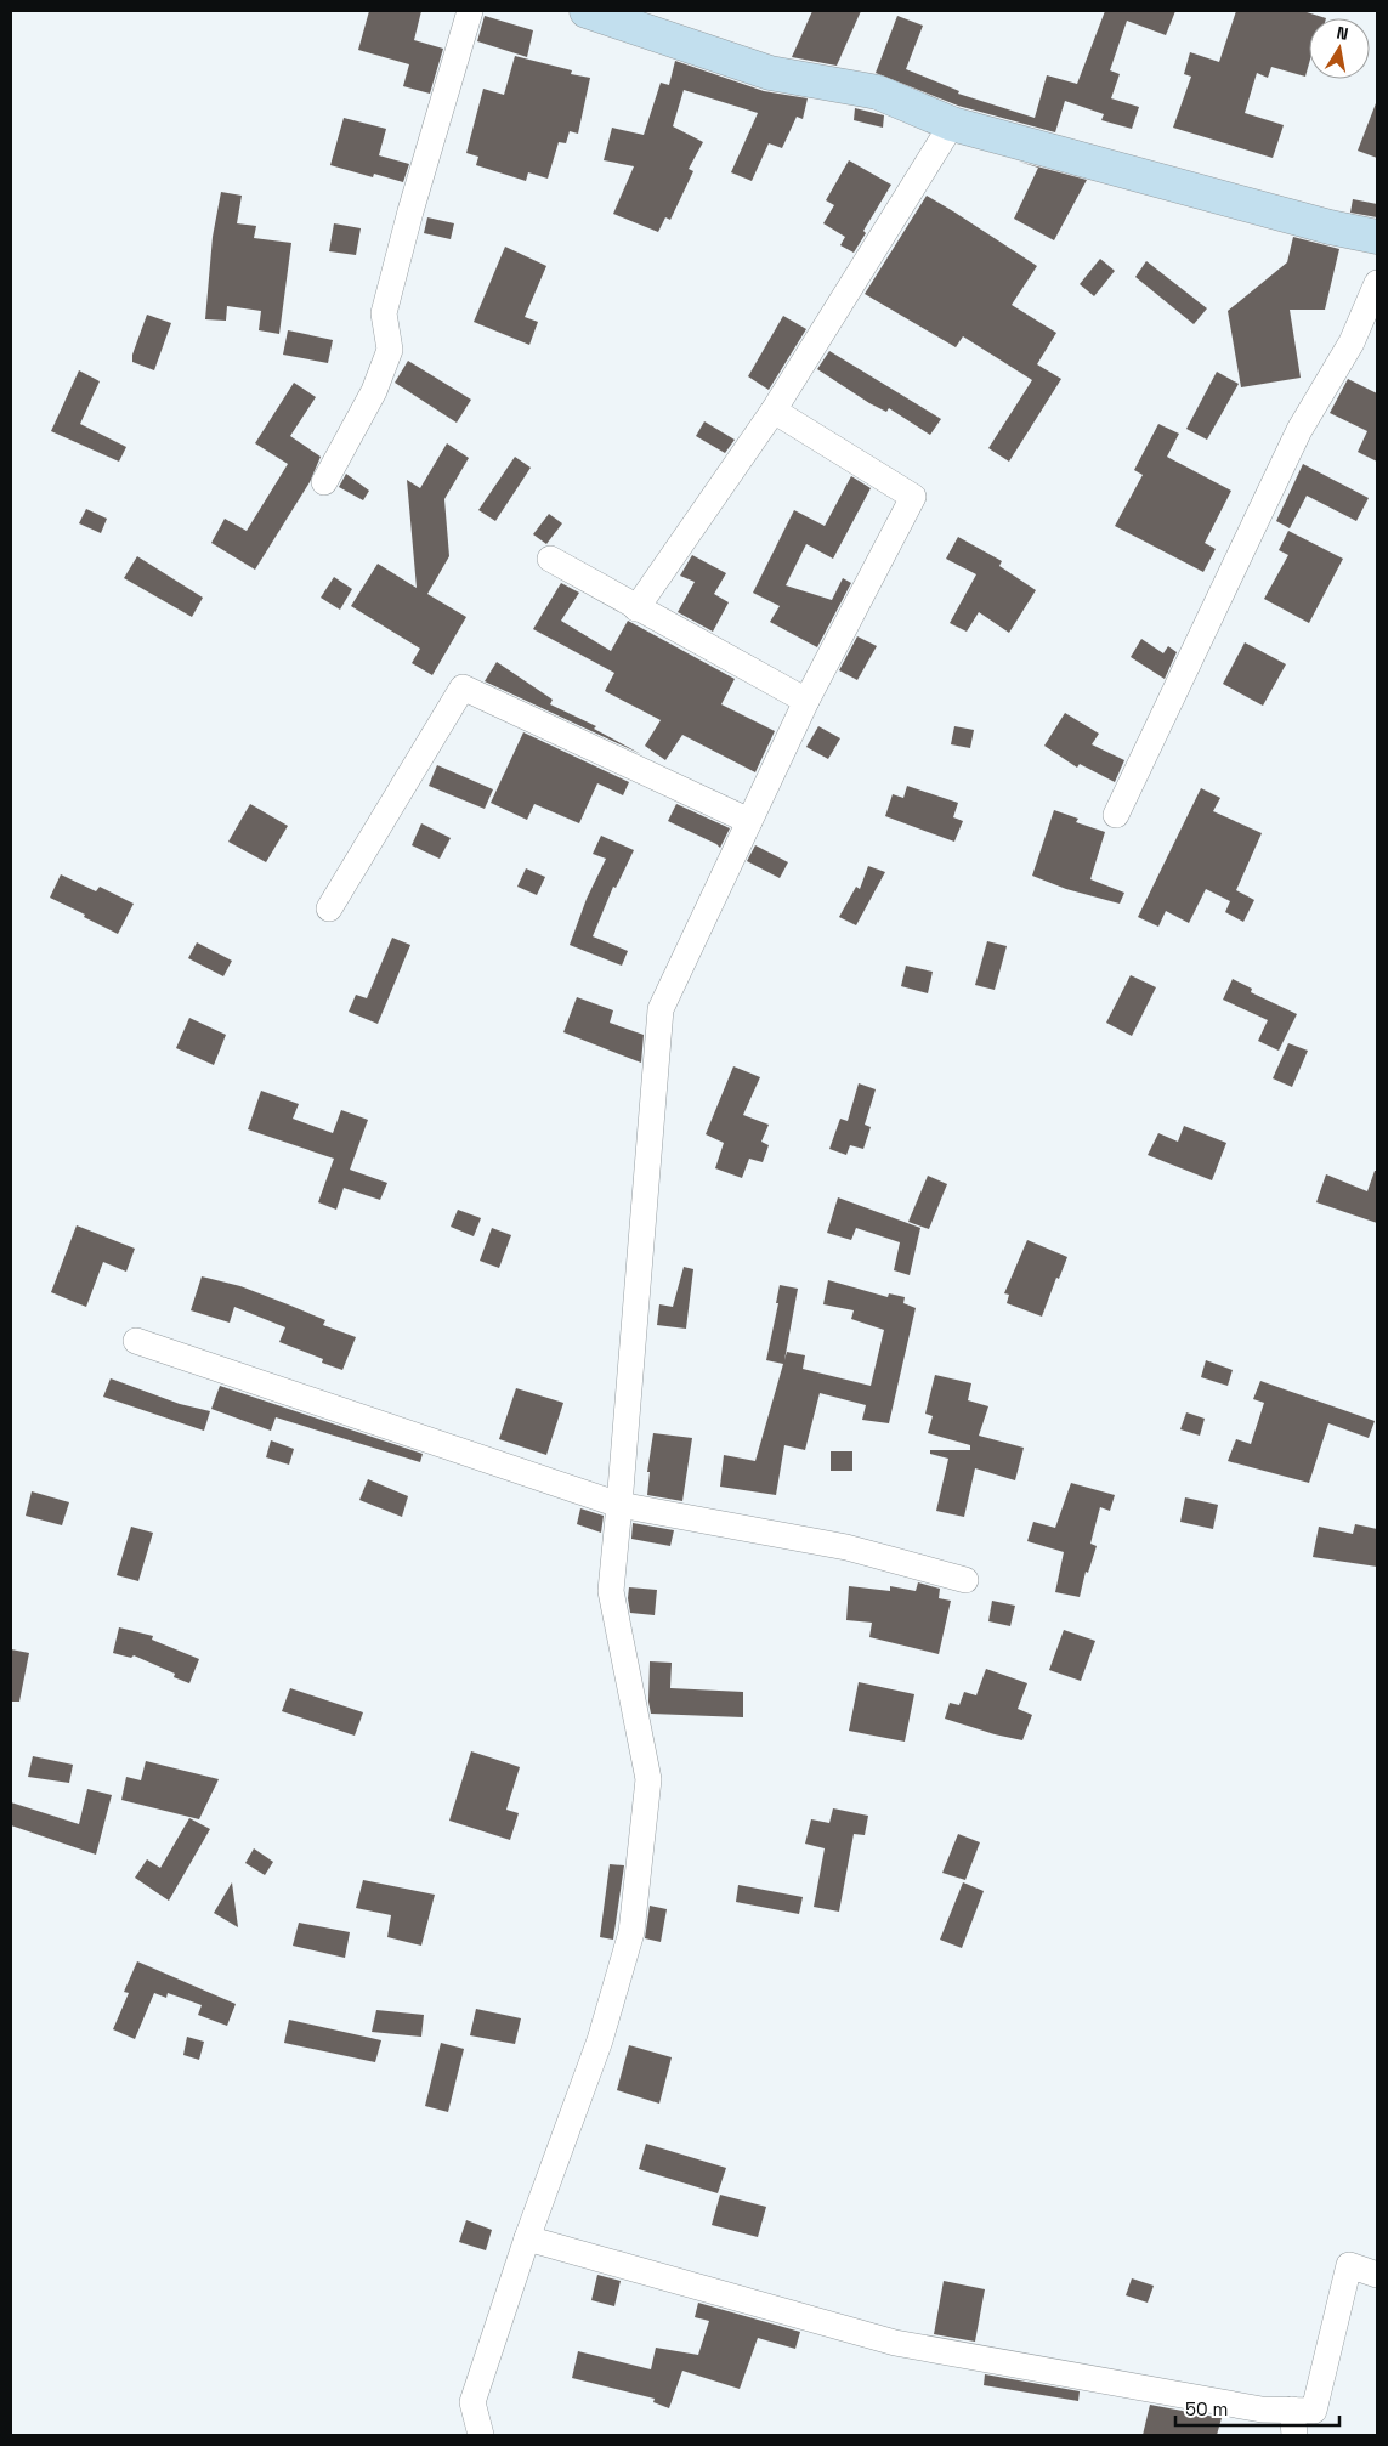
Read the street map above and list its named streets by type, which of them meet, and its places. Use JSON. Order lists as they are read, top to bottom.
{
  "scale_bar": "50 m",
  "north": "top"
}
